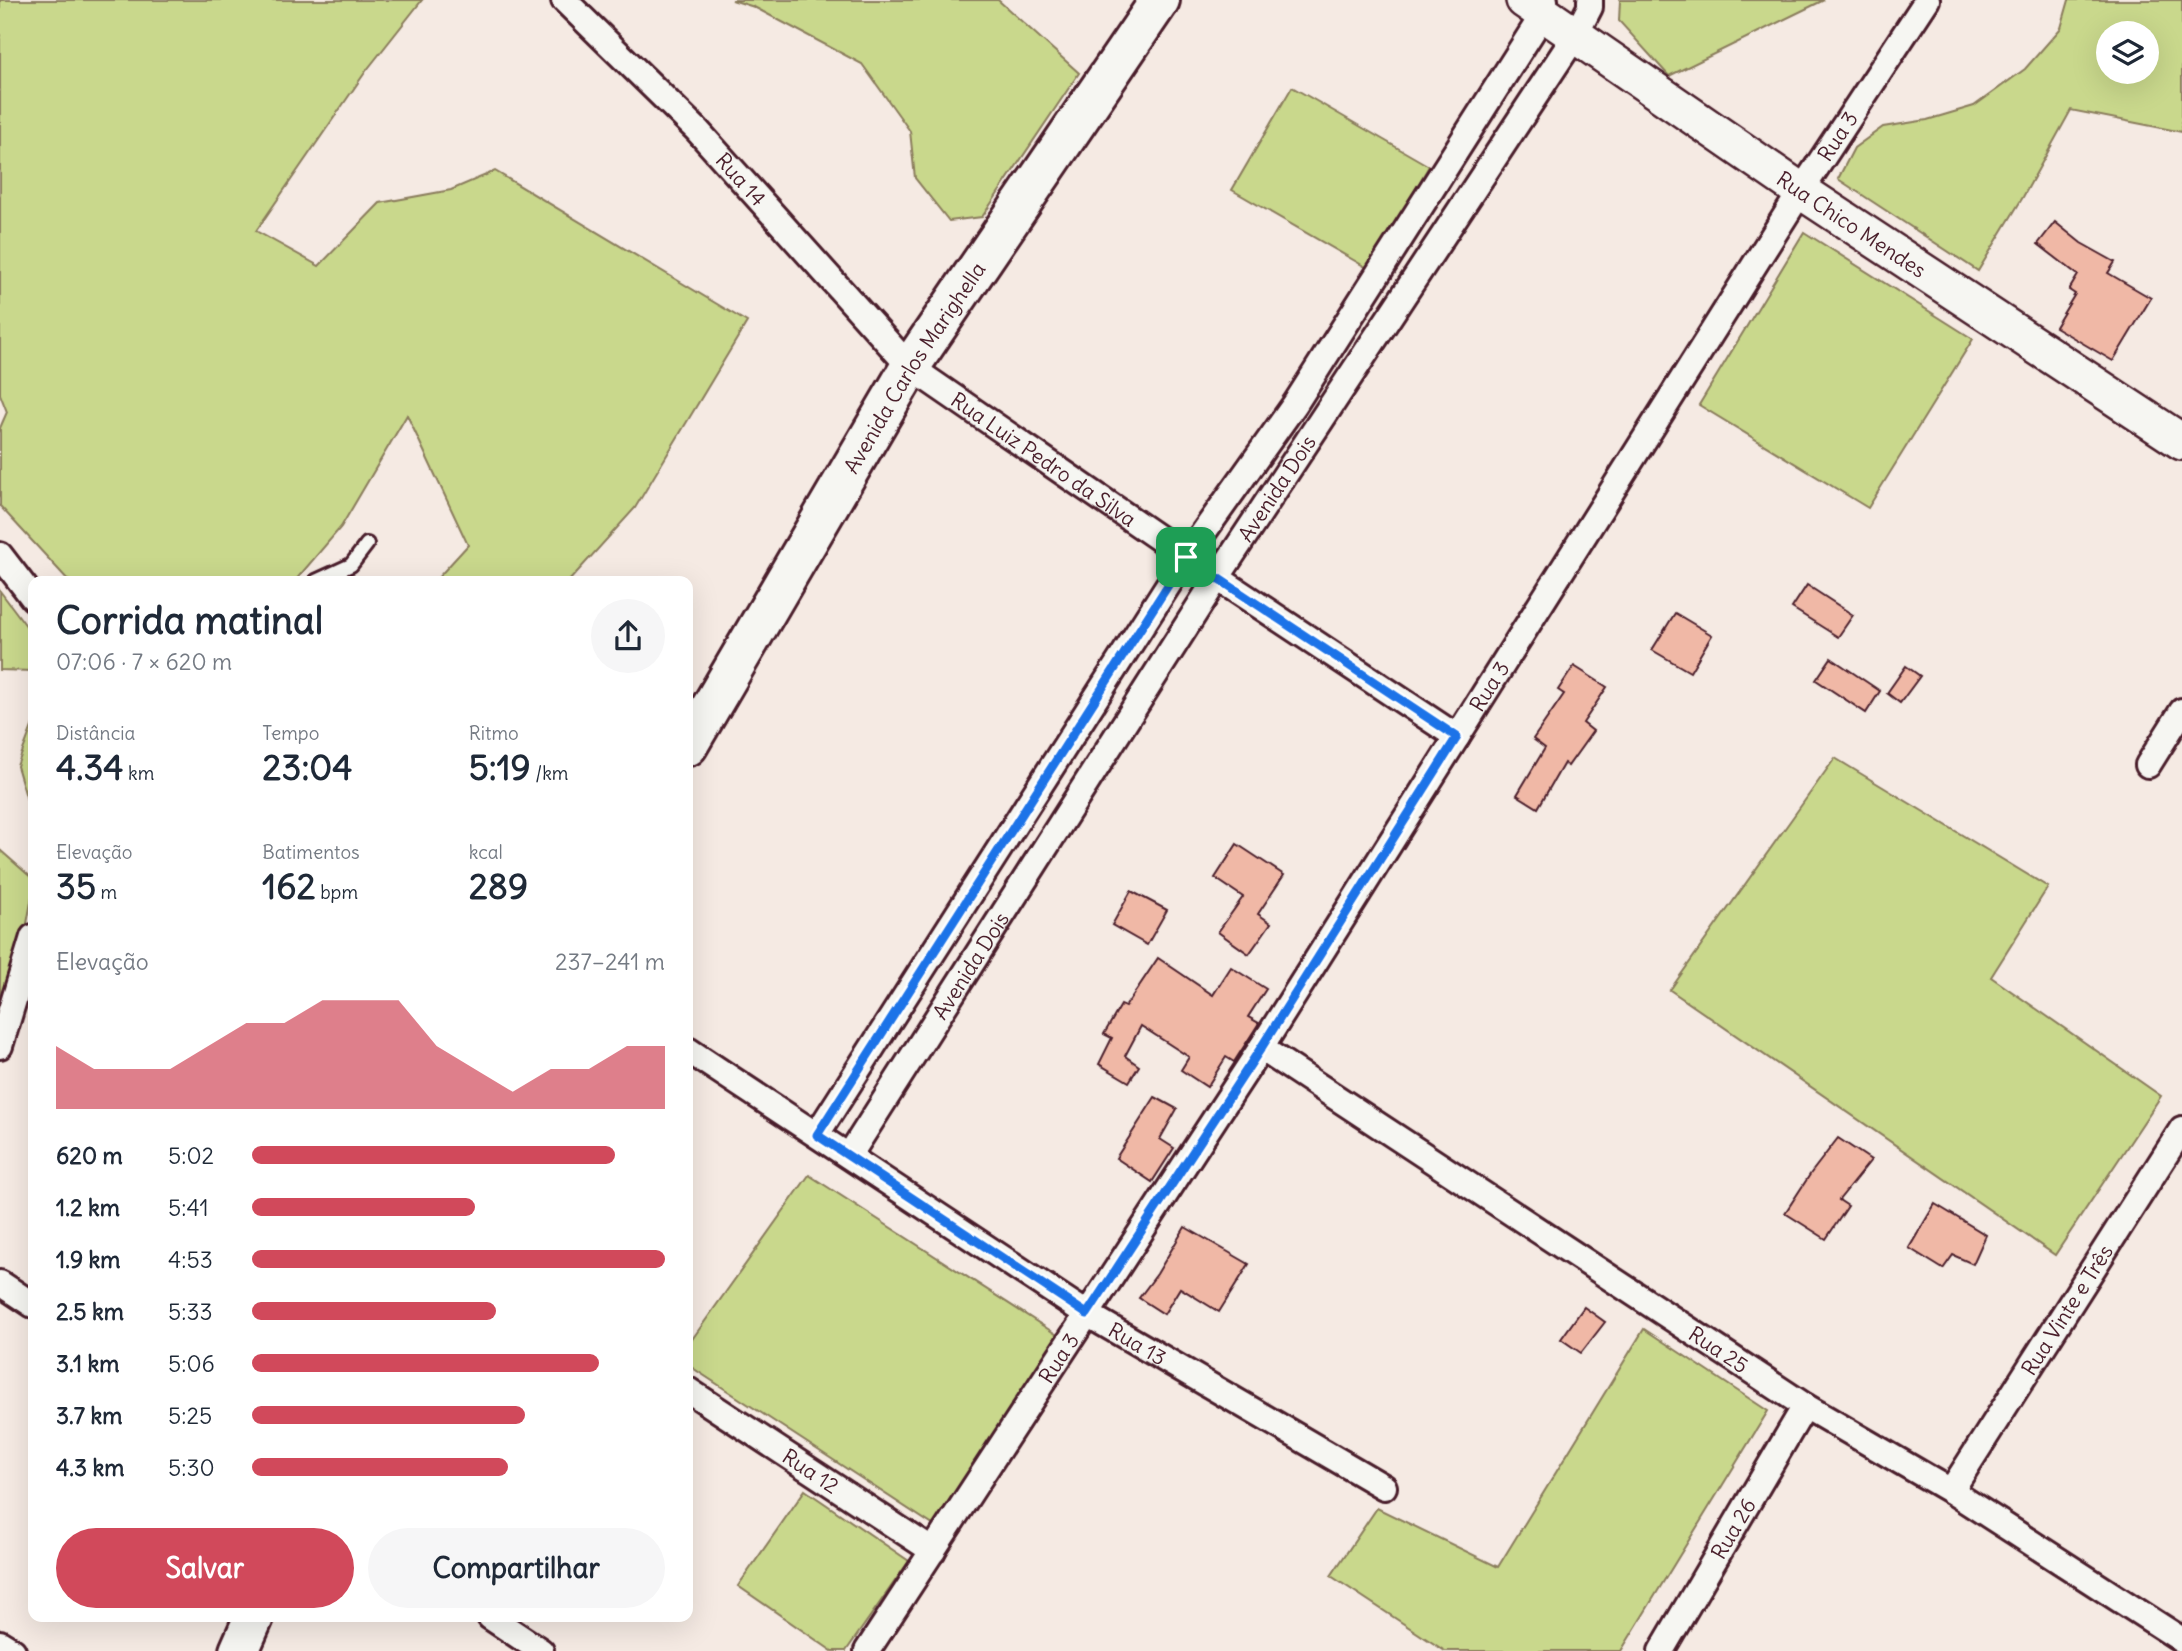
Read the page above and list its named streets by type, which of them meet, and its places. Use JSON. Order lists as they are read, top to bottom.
{
  "streets": {
    "main road": ["Rua Chico Mendes", "Avenida Carlos Marighella"],
    "street": [
      "Rua 3",
      "Rua 14",
      "Rua Luiz Pedro da Silva",
      "Avenida Dois",
      "Rua Vinte e Três",
      "Rua 13",
      "Rua 25",
      "Rua 12",
      "Rua 26"
    ]
  },
  "crossings": [
    ["Rua 3", "Rua Chico Mendes"],
    ["Rua 3", "Rua Luiz Pedro da Silva"],
    ["Rua 3", "Rua 13"],
    ["Rua 3", "Rua 25"],
    ["Rua 3", "Rua 12"],
    ["Rua 14", "Avenida Carlos Marighella"],
    ["Rua 14", "Rua Luiz Pedro da Silva"],
    ["Rua Chico Mendes", "Avenida Dois"],
    ["Avenida Carlos Marighella", "Rua Luiz Pedro da Silva"],
    ["Rua Luiz Pedro da Silva", "Avenida Dois"],
    ["Avenida Dois", "Rua 13"],
    ["Rua Vinte e Três", "Rua 25"],
    ["Rua 25", "Rua 26"]
  ],
  "page": {
    "heading": ["Corrida matinal", "07:06 · 7 × 620 m"],
    "stats": [
      ["Distância", "4.34 km"],
      ["Tempo", "23:04"],
      ["Ritmo", "5:19 /km"],
      ["Elevação", "35 m"],
      ["Batimentos", "162 bpm"],
      ["kcal", "289"]
    ],
    "chart": ["Elevação", "237–241 m"],
    "list": [
      {
        "name": "620 m",
        "note": "5:02"
      },
      {
        "name": "1.2 km",
        "note": "5:41"
      },
      {
        "name": "1.9 km",
        "note": "4:53"
      },
      {
        "name": "2.5 km",
        "note": "5:33"
      },
      {
        "name": "3.1 km",
        "note": "5:06"
      },
      {
        "name": "3.7 km",
        "note": "5:25"
      },
      {
        "name": "4.3 km",
        "note": "5:30"
      }
    ],
    "buttons": ["Salvar", "Compartilhar"]
  }
}
